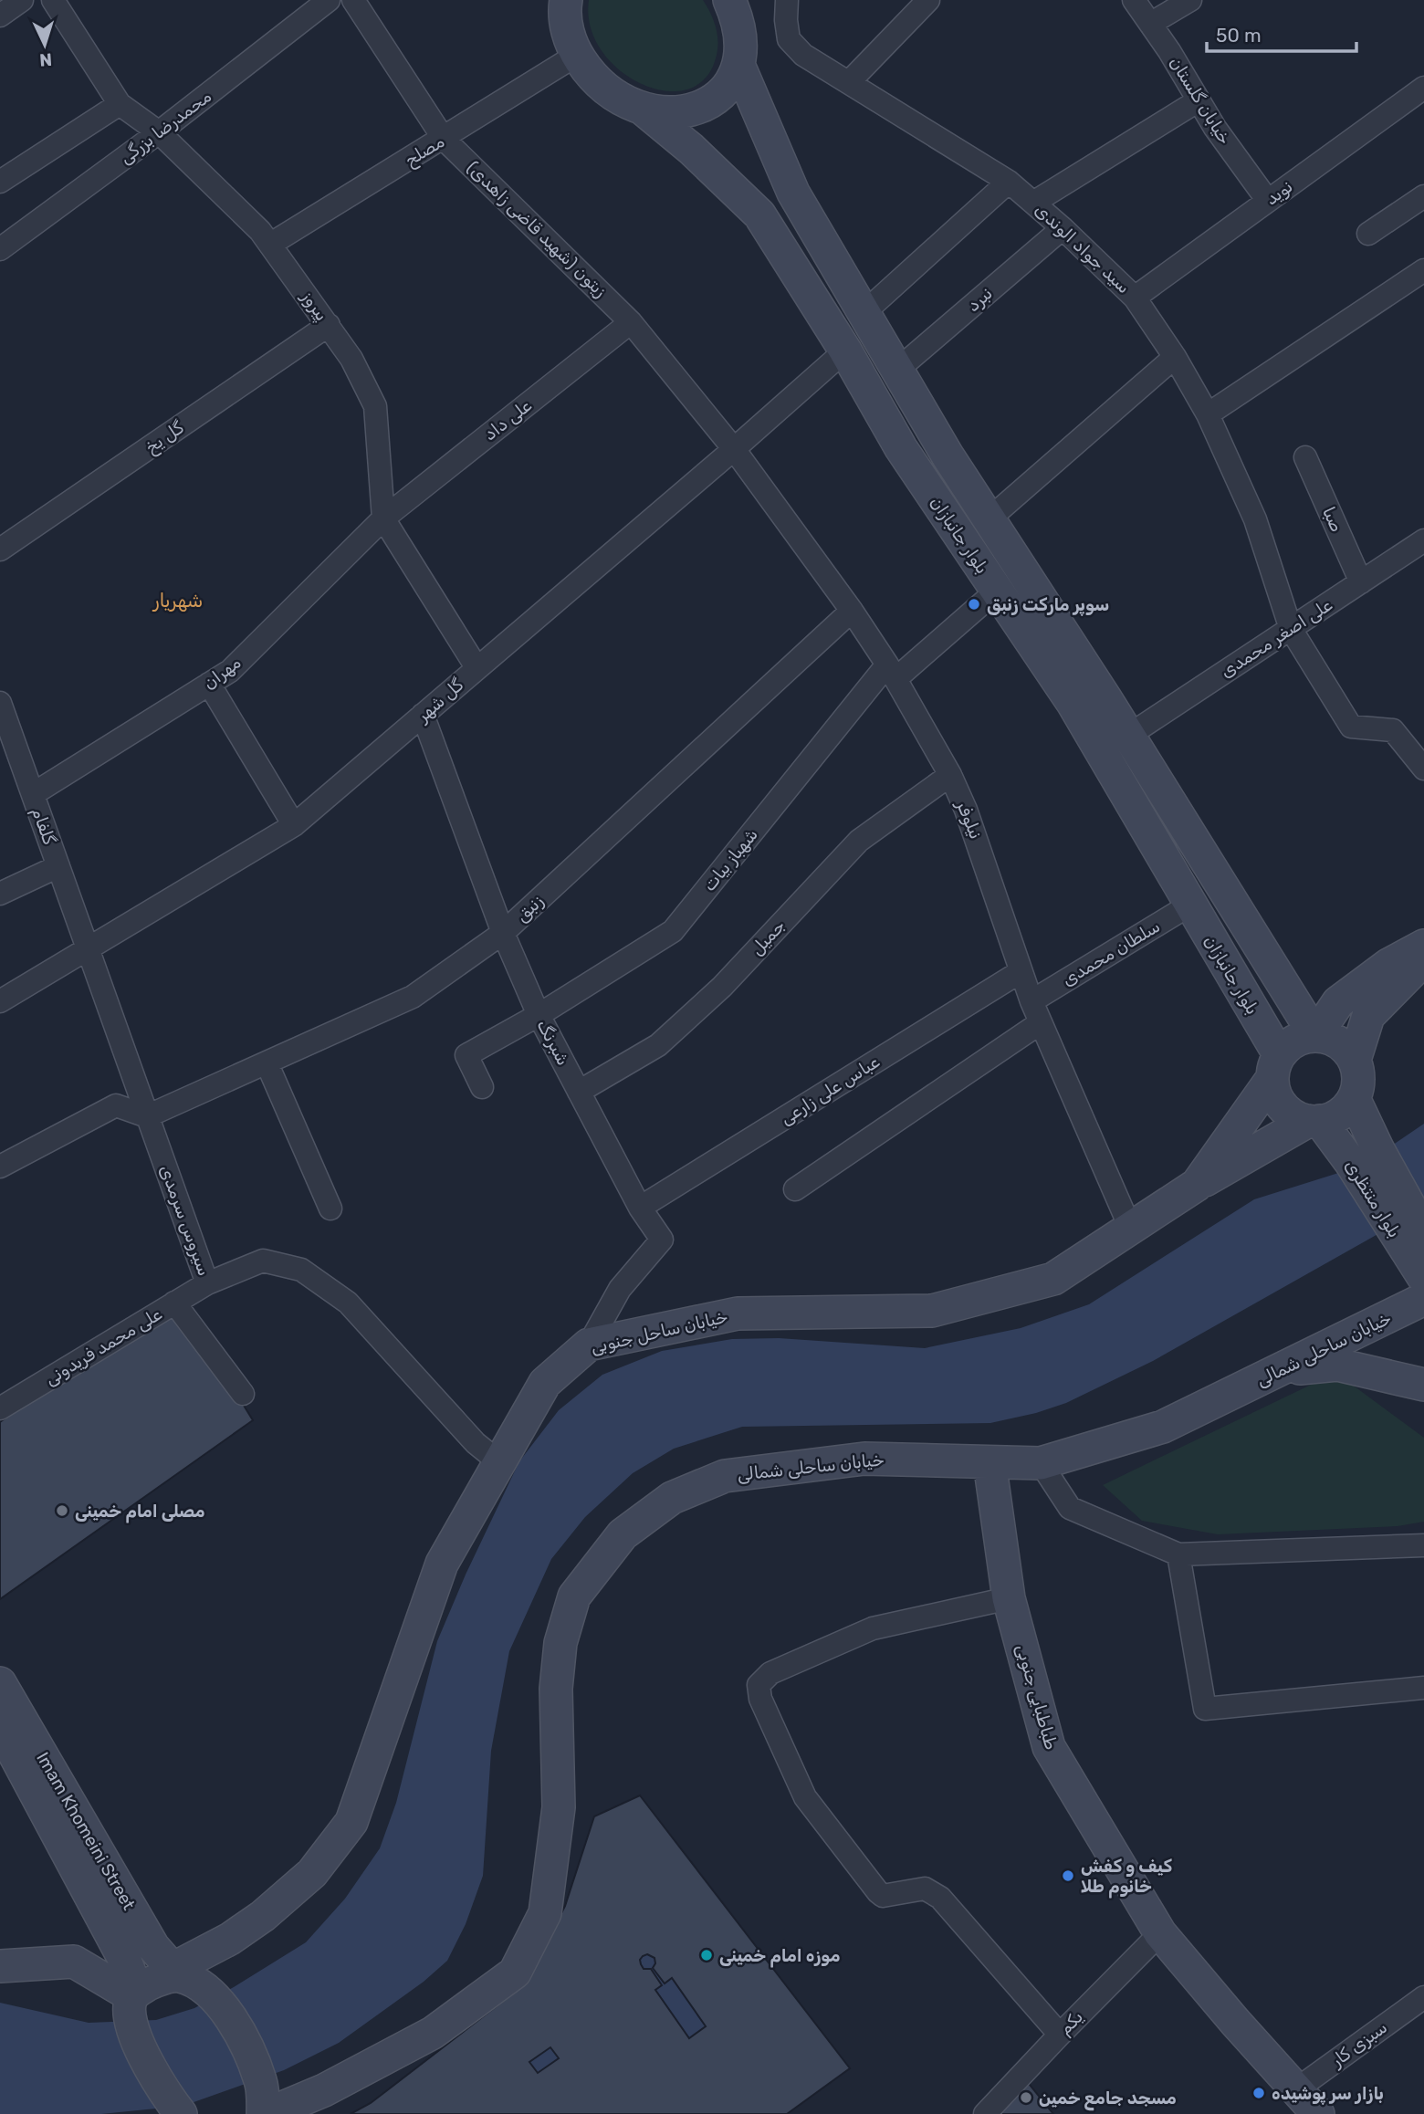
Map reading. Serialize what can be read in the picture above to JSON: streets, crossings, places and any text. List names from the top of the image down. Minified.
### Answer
{"streets":{"main road":["بلوار جانبازان","بلوار منتظری","خیابان ساحل جنوبی","خیابان ساحلی شمالی","طباطبایی جنوبی","Imam Khomeini Street"],"street":["خیابان گلستان","محمدرضا بزرگی","مصلح","نوید","زیتون (شهید قاضی زاهدی)","سید جواد الوندی","نبرد","پیروز","علی داد","گل یخ","صبا","علی اصغر محمدی","مهران","گل شهر","نیلوفر","گلفام","شهباز بیات","زنبق","جمیل","سلطان محمدی","شبرنگ","عباس علی زارعی","سیروس سرمدی","علی محمد فریدونی","یکم","سبزی کار"]},"crossings":[["خیابان گلستان","نوید"],["محمدرضا بزرگی","پیروز"],["مصلح","زیتون (شهید قاضی زاهدی)"],["مصلح","پیروز"],["نوید","سید جواد الوندی"],["زیتون (شهید قاضی زاهدی)","علی داد"],["زیتون (شهید قاضی زاهدی)","گل شهر"],["زیتون (شهید قاضی زاهدی)","نیلوفر"],["سید جواد الوندی","نبرد"],["سید جواد الوندی","علی اصغر محمدی"],["نبرد","بلوار جانبازان"],["پیروز","علی داد"],["پیروز","گل یخ"],["پیروز","مهران"],["پیروز","گل شهر"],["علی داد","مهران"],["صبا","علی اصغر محمدی"],["بلوار جانبازان","علی اصغر محمدی"],["بلوار جانبازان","گل شهر"],["بلوار جانبازان","شهباز بیات"],["بلوار جانبازان","سلطان محمدی"],["بلوار جانبازان","بلوار منتظری"],["بلوار جانبازان","خیابان ساحل جنوبی"],["مهران","گلفام"],["گل شهر","نیلوفر"],["گل شهر","گلفام"],["گل شهر","شبرنگ"],["گل شهر","سیروس سرمدی"],["نیلوفر","شهباز بیات"],["نیلوفر","زنبق"],["نیلوفر","جمیل"],["نیلوفر","سلطان محمدی"],["نیلوفر","عباس علی زارعی"],["نیلوفر","خیابان ساحل جنوبی"],["گلفام","سیروس سرمدی"],["شهباز بیات","شبرنگ"],["زنبق","شبرنگ"],["زنبق","سیروس سرمدی"],["جمیل","شبرنگ"],["شبرنگ","عباس علی زارعی"],["شبرنگ","خیابان ساحل جنوبی"],["بلوار منتظری","خیابان ساحل جنوبی"],["سیروس سرمدی","خیابان ساحل جنوبی"],["سیروس سرمدی","علی محمد فریدونی"],["خیابان ساحل جنوبی","Imam Khomeini Street"],["خیابان ساحلی شمالی","طباطبایی جنوبی"],["طباطبایی جنوبی","یکم"],["طباطبایی جنوبی","سبزی کار"]],"districts":["شهریار"],"places":["سوپر مارکت زنبق","مصلی امام خمینی","کیف و کفش خانوم طلا","موزه امام خمینی","بازار سر پوشیده","مسجد جامع خمین"],"scale_bar":"50 m","north":"bottom"}
